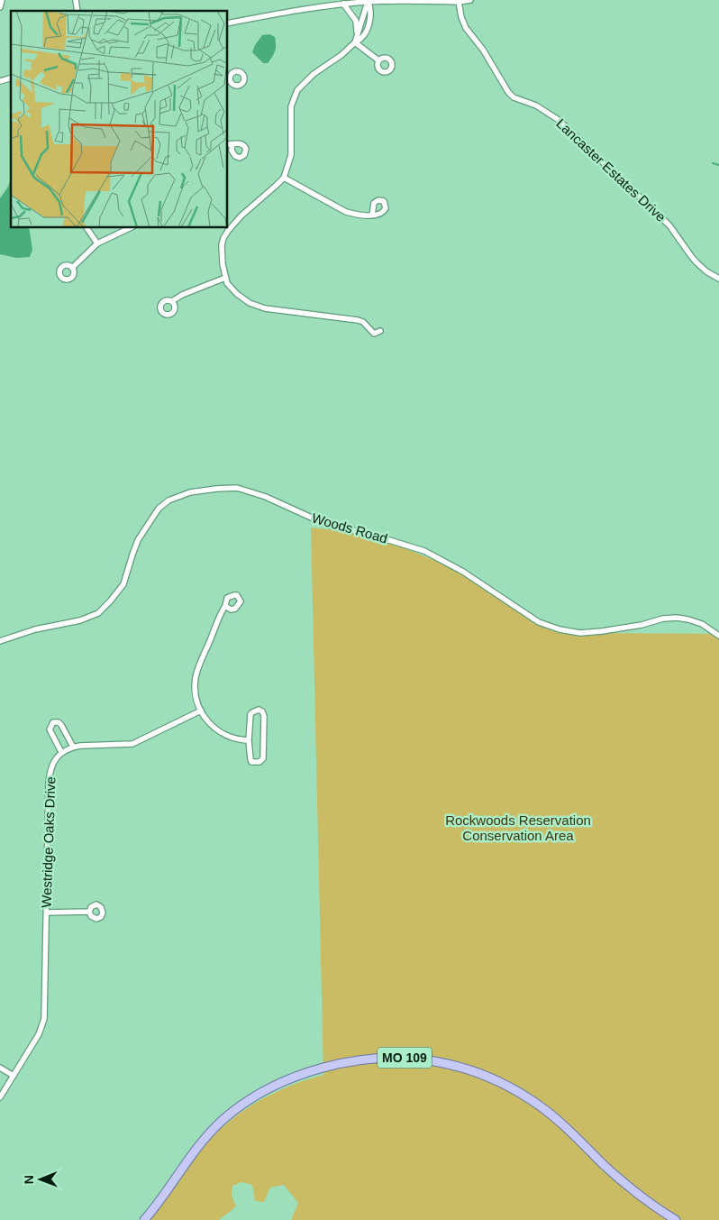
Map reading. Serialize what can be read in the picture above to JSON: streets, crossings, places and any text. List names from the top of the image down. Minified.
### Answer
{"streets":{"main road":["MO 109"],"street":["Lancaster Estates Drive","Woods Road","Westridge Oaks Drive"]},"parks":["Rockwoods Reservation Conservation Area"],"north":"left"}
